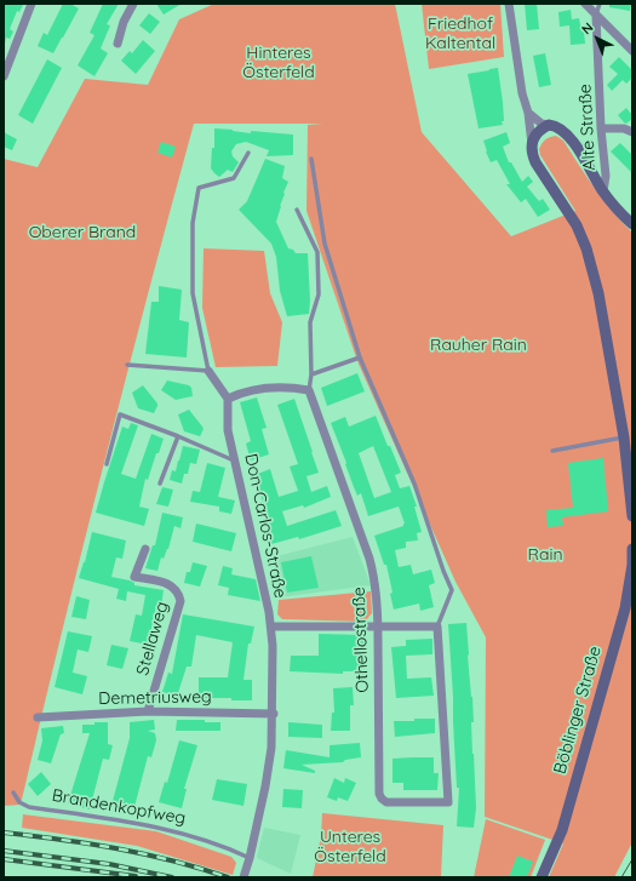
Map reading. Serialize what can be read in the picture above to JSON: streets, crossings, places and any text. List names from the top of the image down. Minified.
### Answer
{"streets":{"main road":["Böblinger Straße"],"street":["Alte Straße","Don-Carlos-Straße","Stellaweg","Othellostraße","Demetriusweg"],"lane":["Brandenkopfweg"]},"crossings":[["Don-Carlos-Straße","Demetriusweg"],["Don-Carlos-Straße","Brandenkopfweg"],["Stellaweg","Demetriusweg"]],"parks":["Friedhof Kaltental","Hinteres Österfeld","Oberer Brand","Rauher Rain","Rain","Unteres Österfeld"],"north":"top left"}
